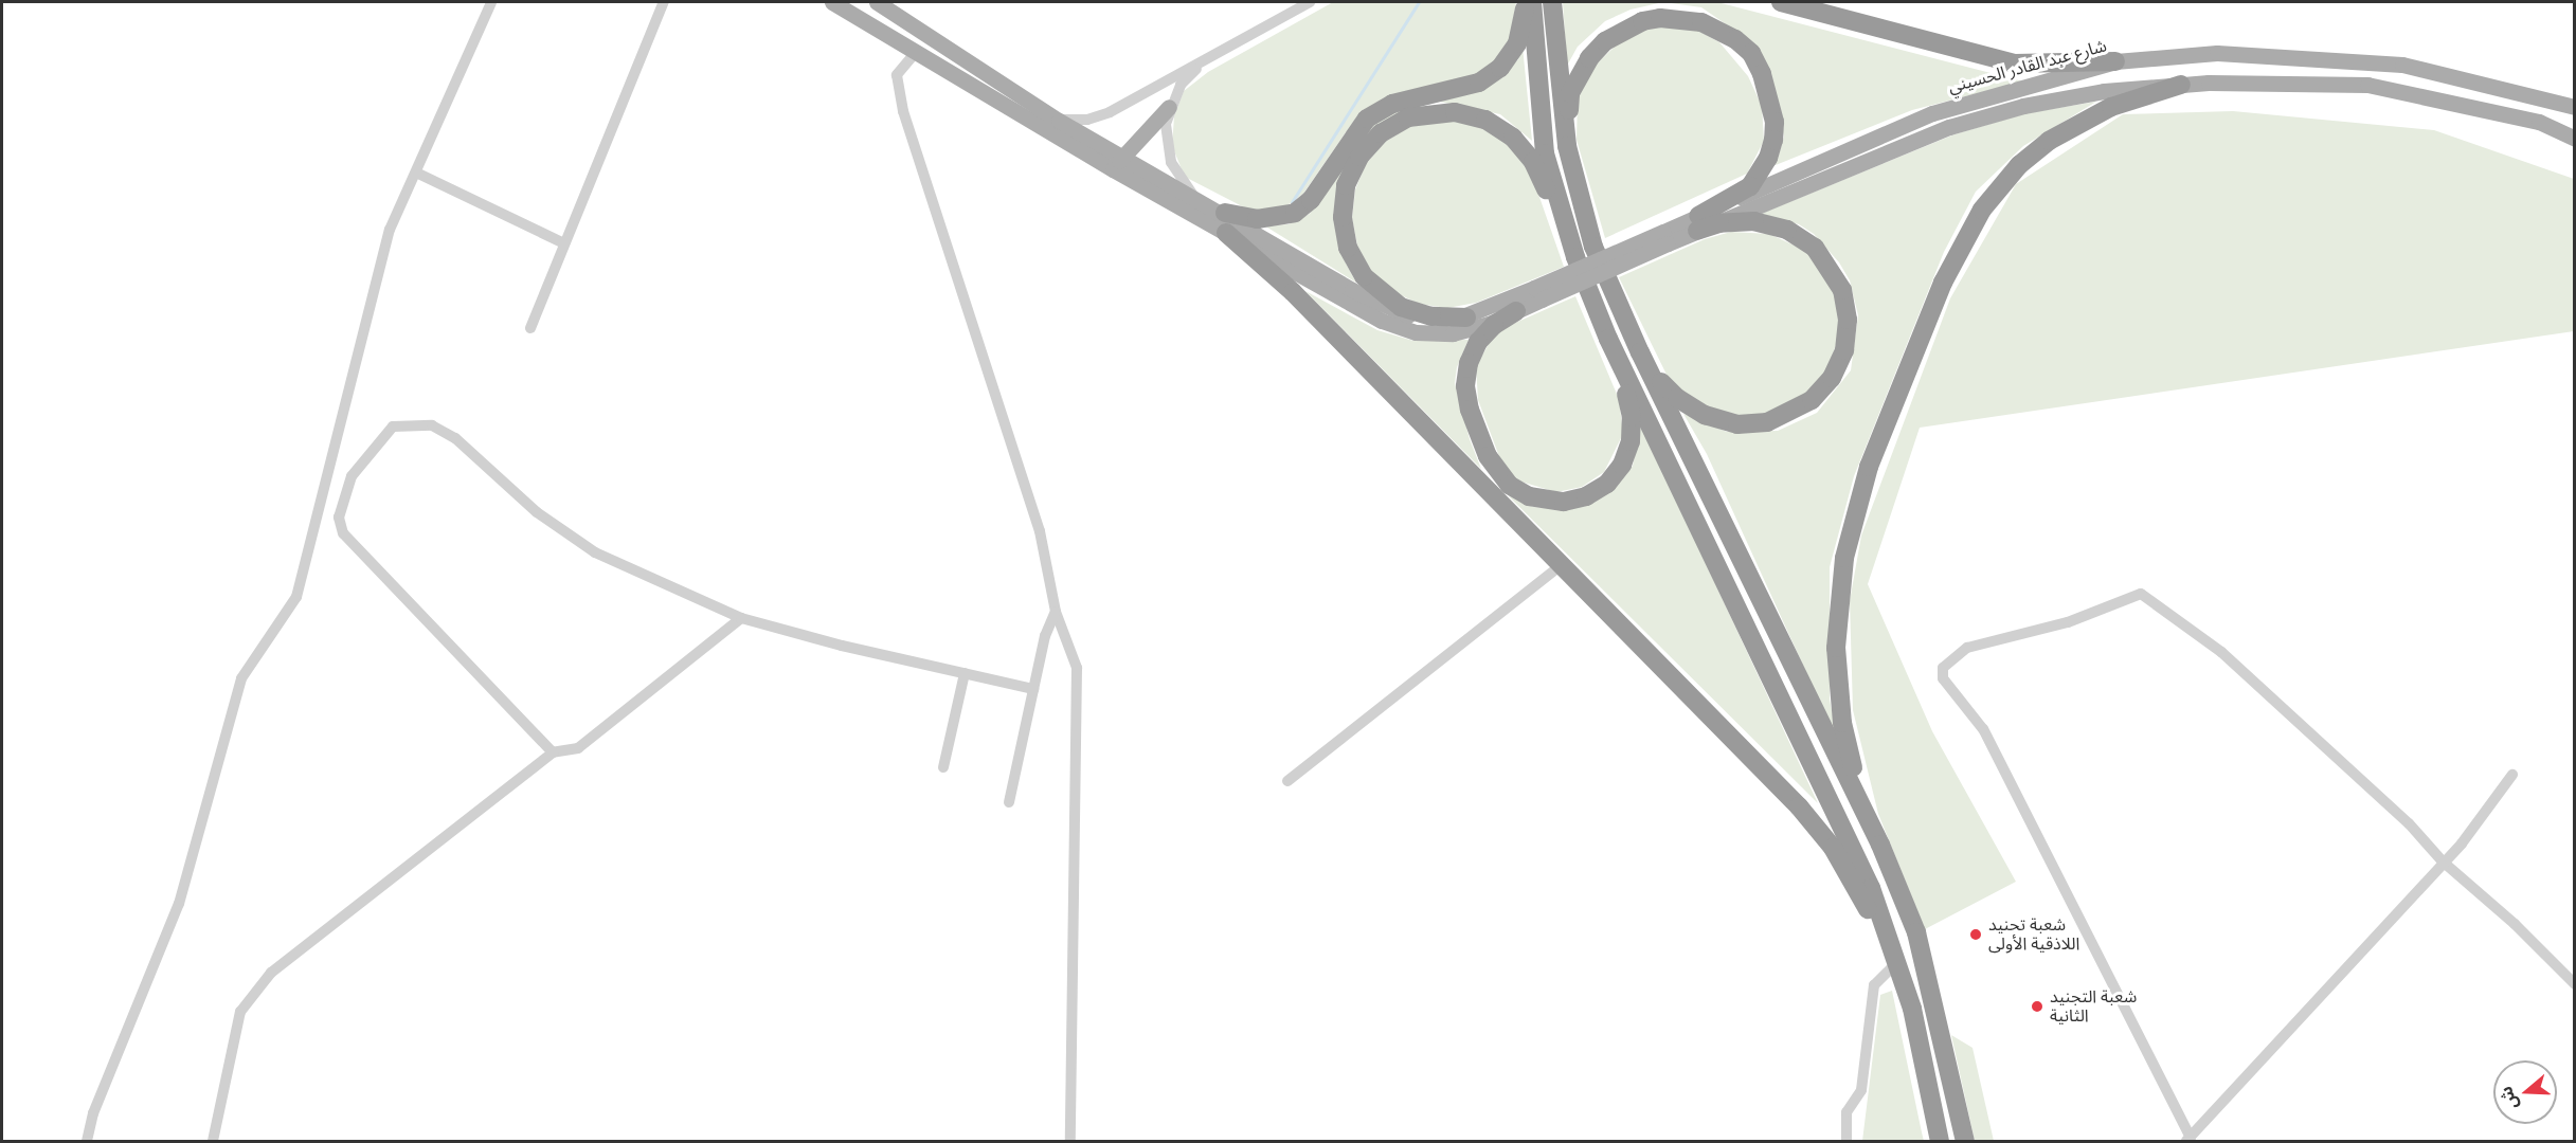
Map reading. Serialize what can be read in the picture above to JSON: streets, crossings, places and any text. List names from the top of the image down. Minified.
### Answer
{"streets":{"main road":["شارع عبد القادر الحسيني"]},"places":["شعبة تجنيد اللاذقية الأولى","شعبة التجنيد الثانية"],"north":"left"}
